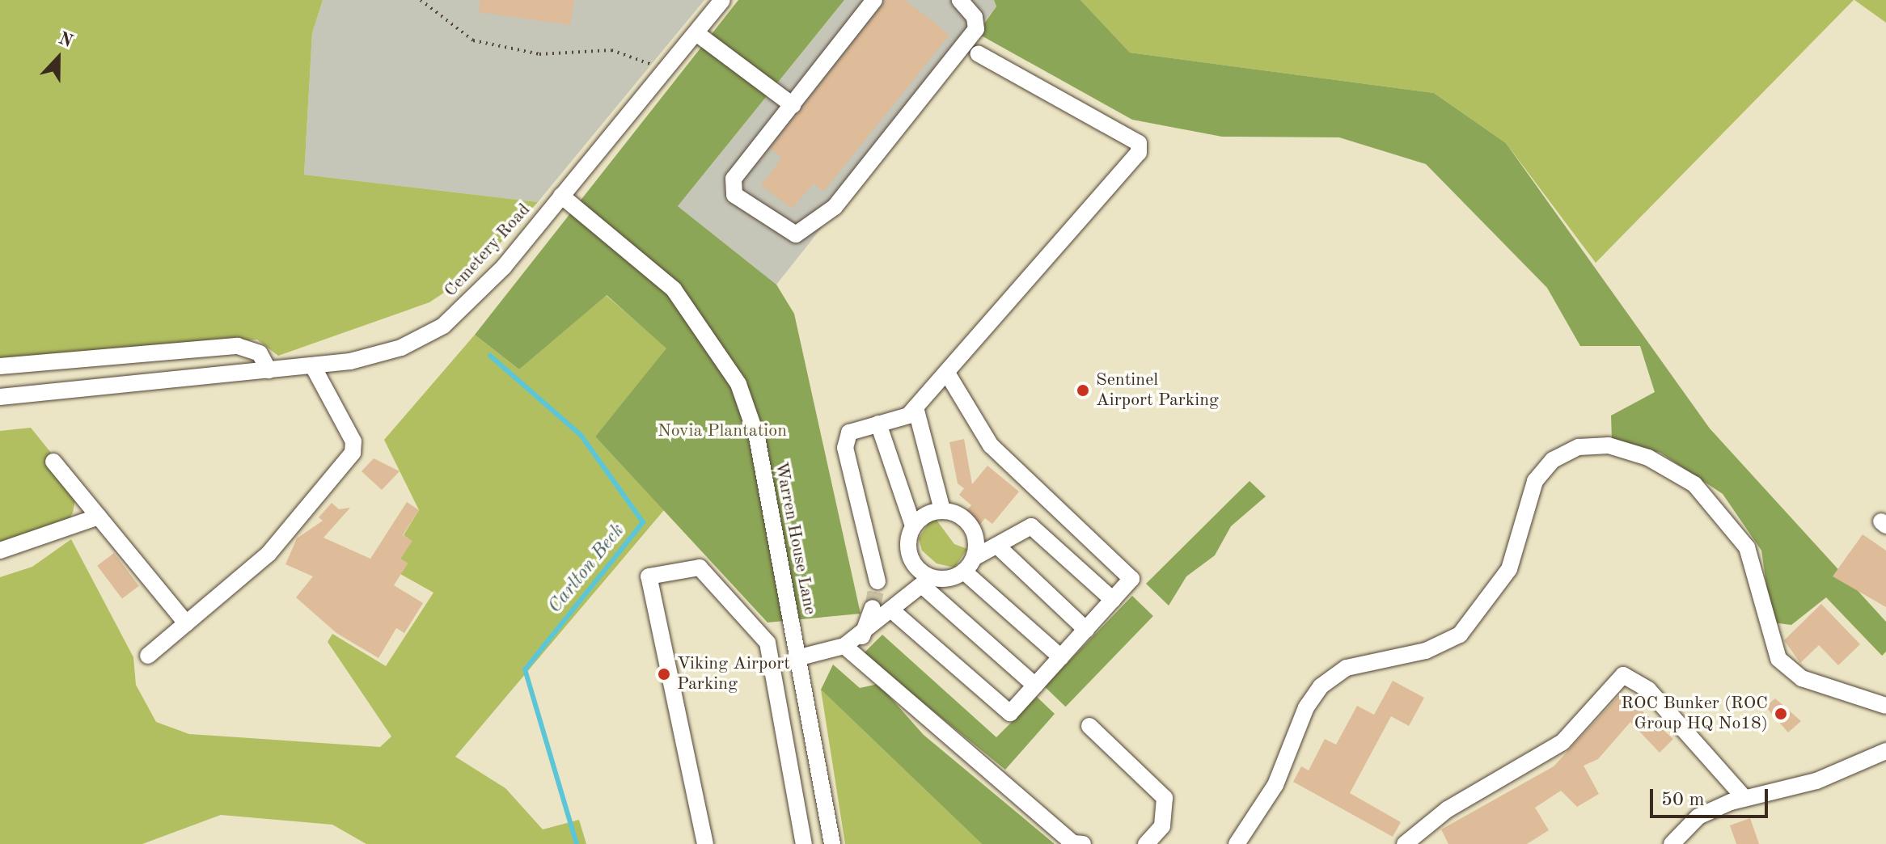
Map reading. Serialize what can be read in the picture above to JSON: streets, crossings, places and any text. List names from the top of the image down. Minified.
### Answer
{"streets":{"street":["Cemetery Road","Warren House Lane"]},"crossings":[["Cemetery Road","Warren House Lane"]],"water":["Carlton Beck"],"parks":["Novia Plantation"],"places":["Sentinel Airport Parking","Viking Airport Parking","ROC Bunker (ROC Group HQ No18)"],"scale_bar":"50 m","north":"top"}
